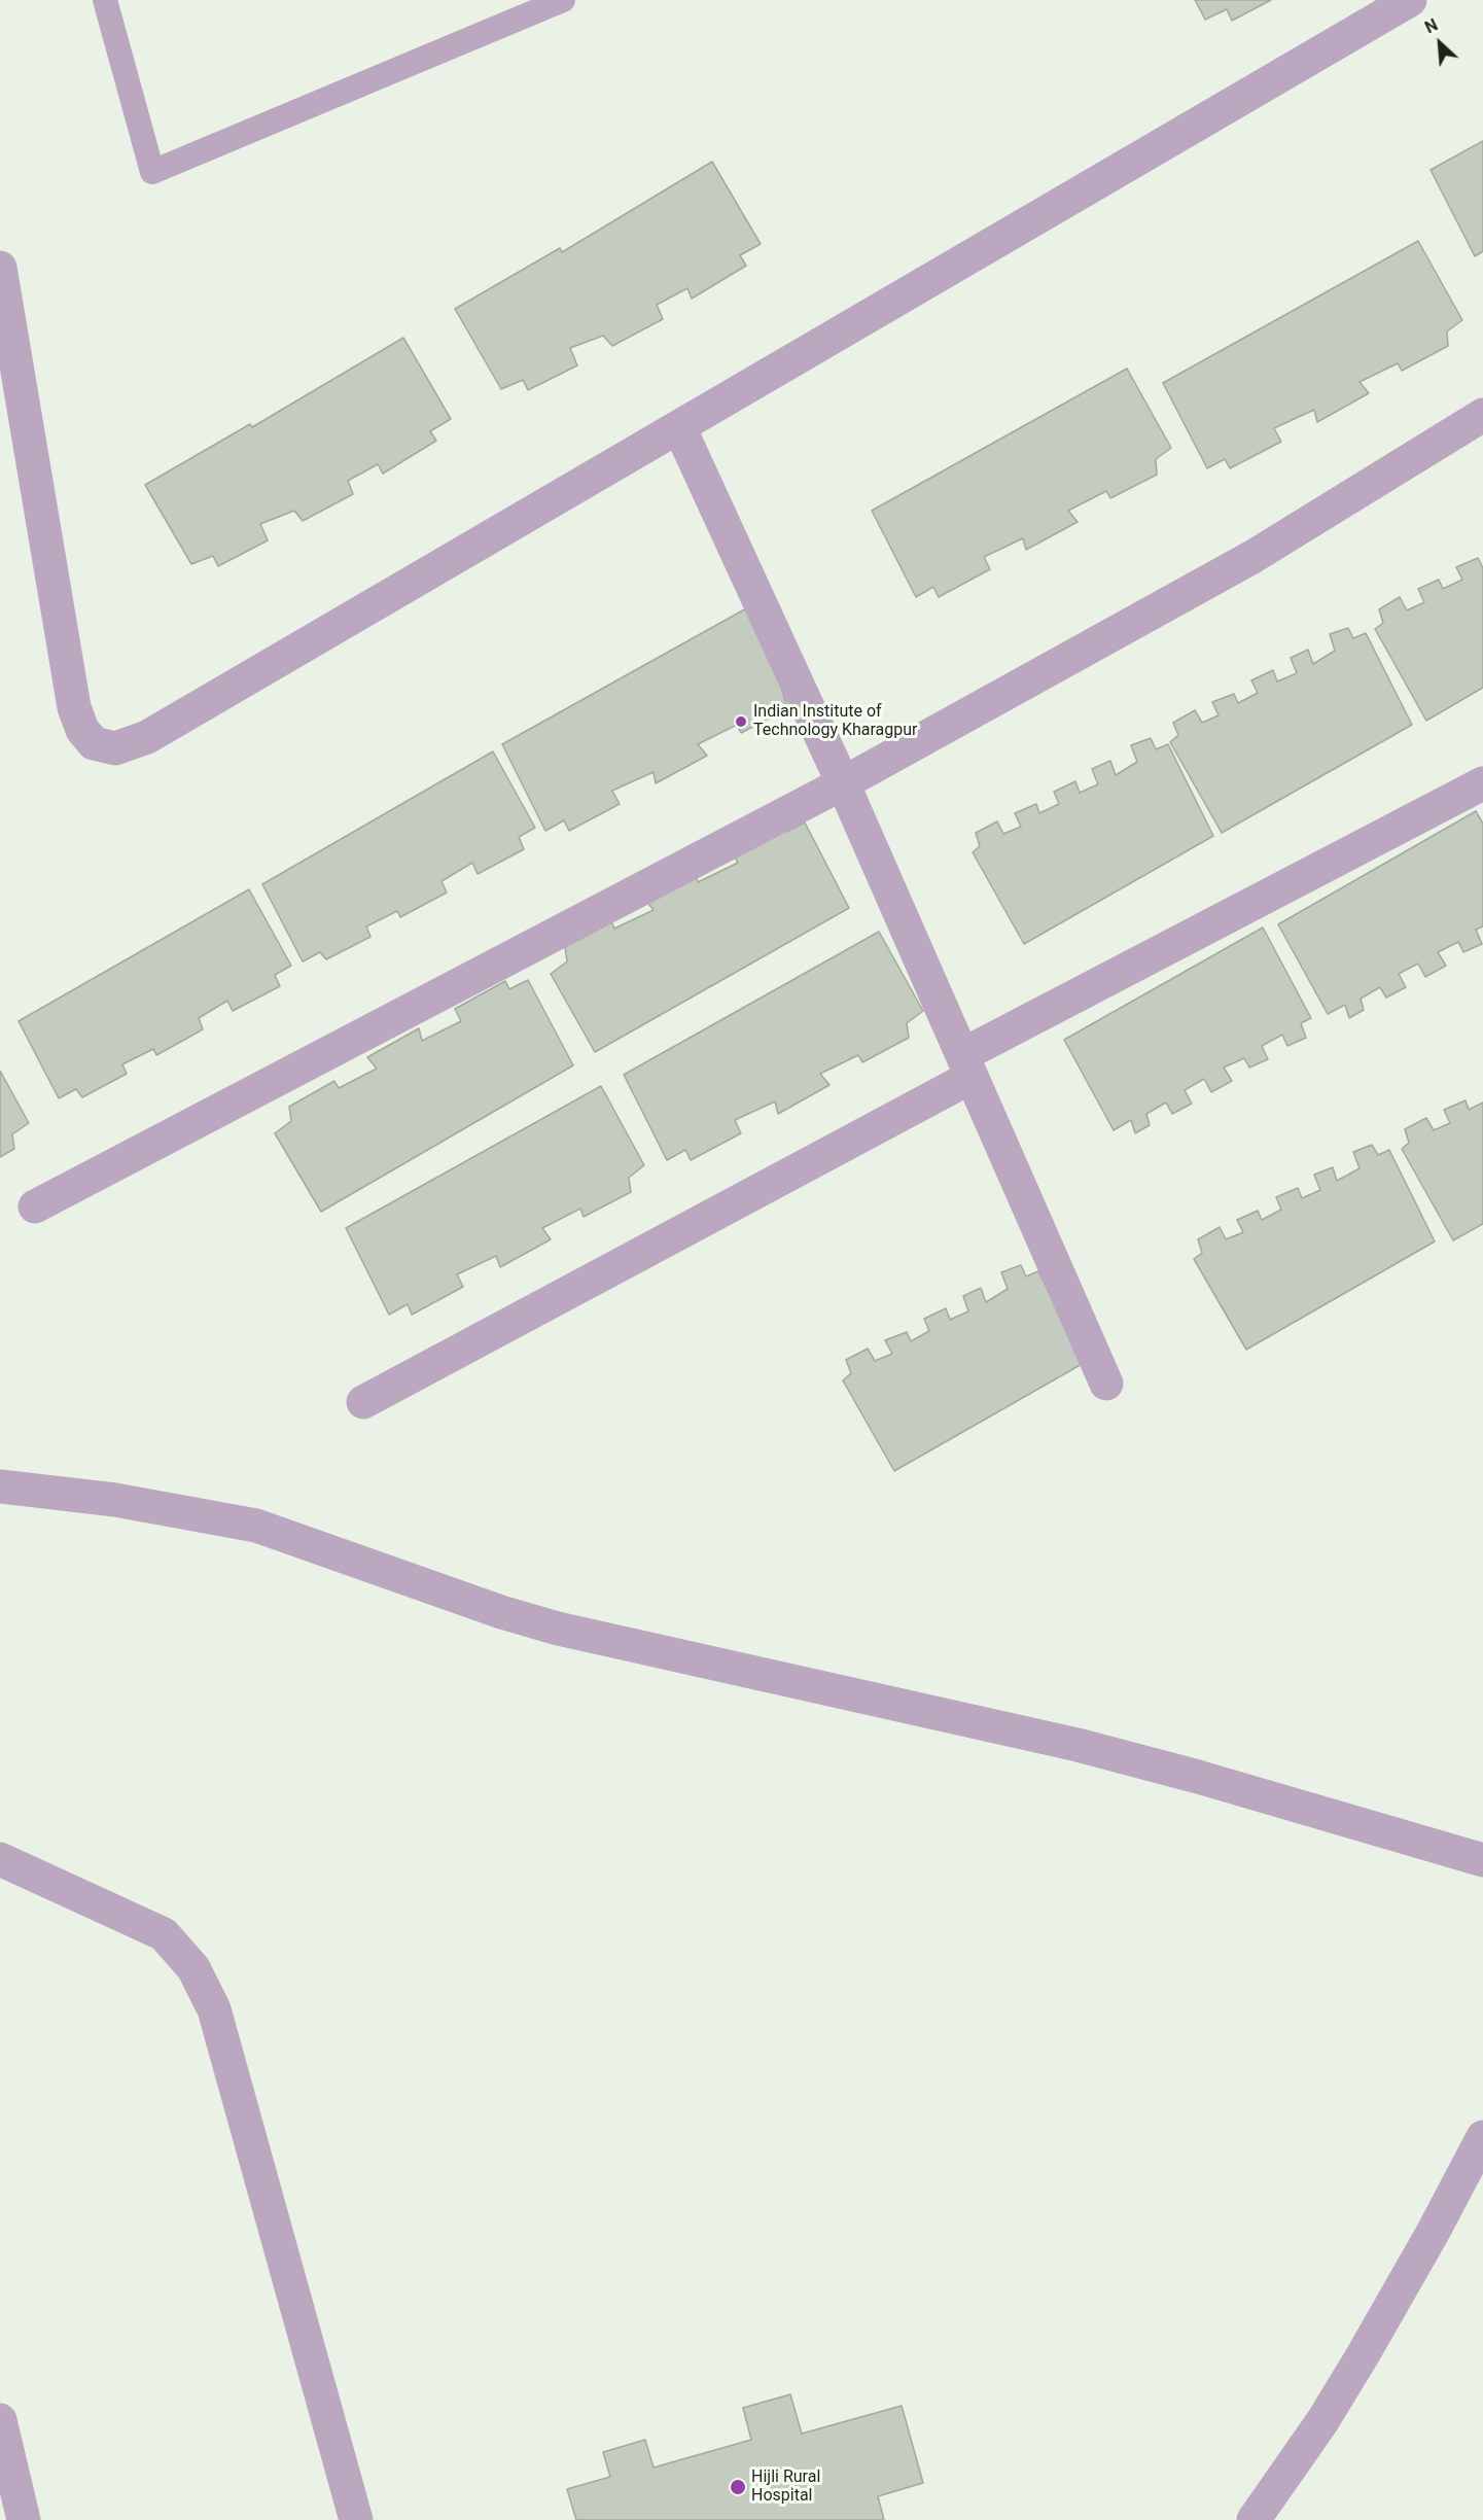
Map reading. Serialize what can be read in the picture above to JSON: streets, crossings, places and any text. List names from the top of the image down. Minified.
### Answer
{"places":["Indian Institute of Technology Kharagpur","Hijli Rural Hospital"],"north":"top left"}
